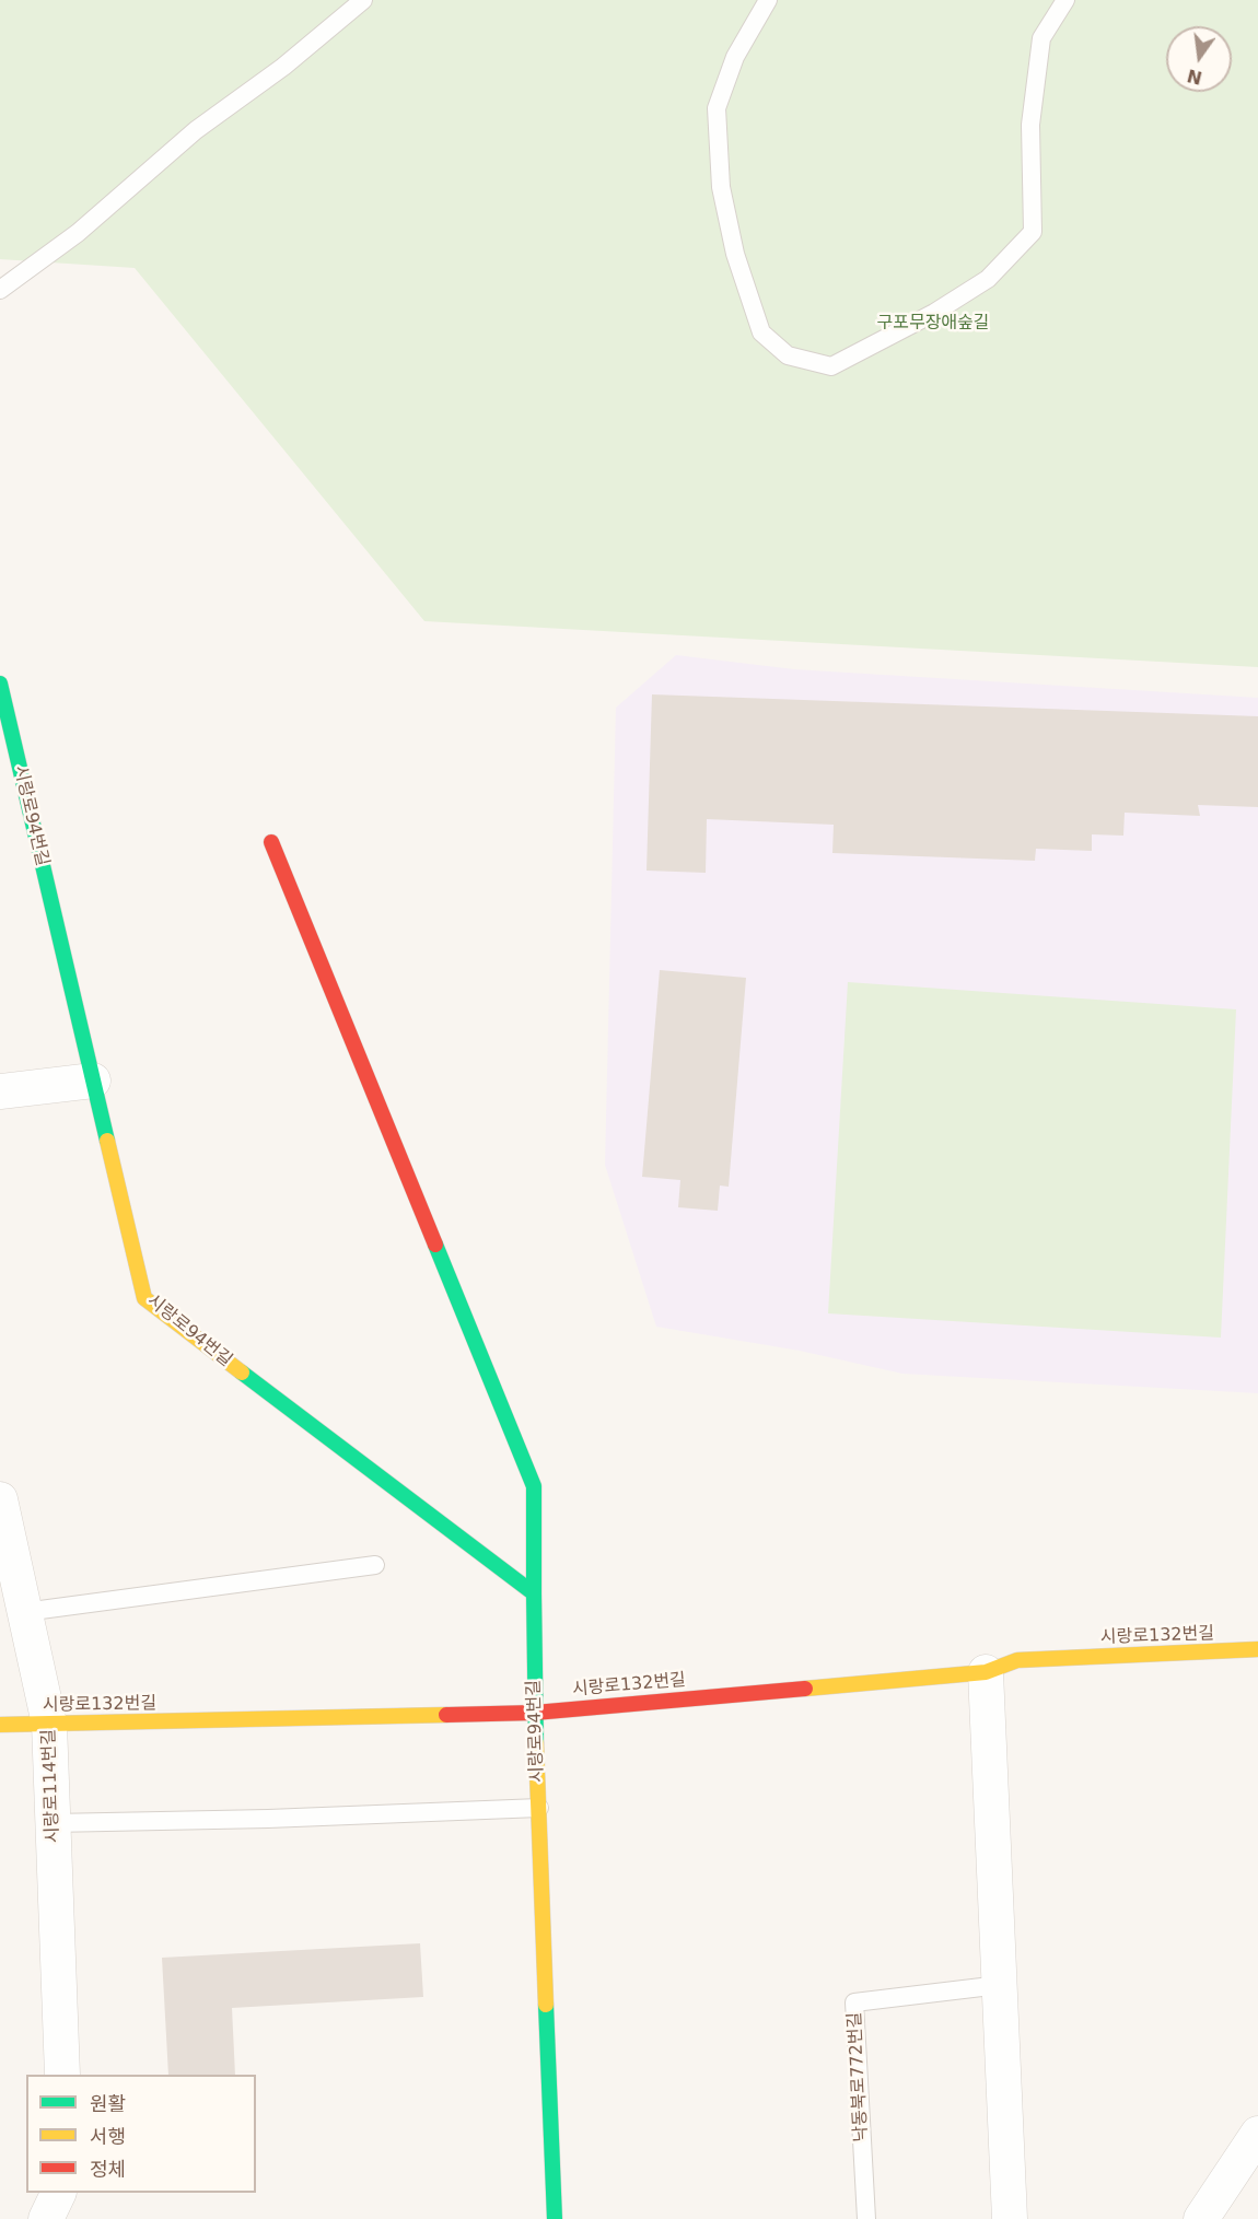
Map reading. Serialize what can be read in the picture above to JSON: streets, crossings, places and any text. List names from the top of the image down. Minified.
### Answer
{"streets":{"street":["시랑로94번길","시랑로132번길","시랑로114번길"],"lane":["낙동북로772번길"]},"crossings":[["시랑로94번길","시랑로132번길"],["시랑로94번길","시랑로114번길"],["시랑로132번길","시랑로114번길"]],"parks":["구포무장애숲길"],"legend":["원활","서행","정체"],"north":"bottom"}
